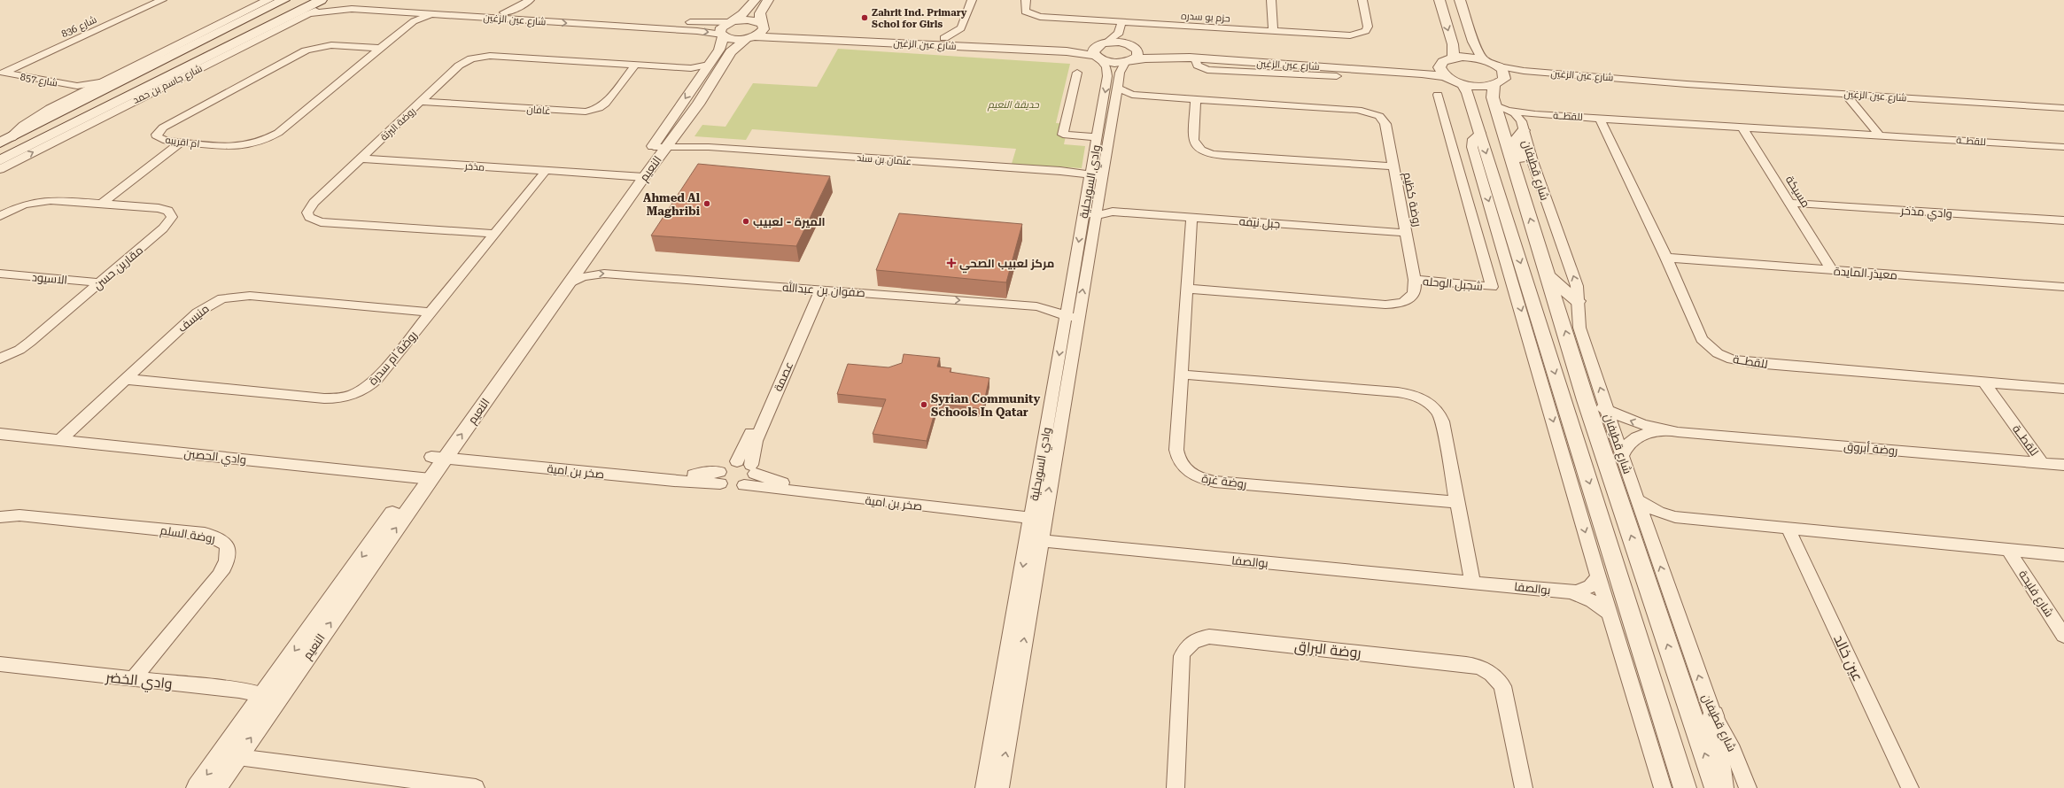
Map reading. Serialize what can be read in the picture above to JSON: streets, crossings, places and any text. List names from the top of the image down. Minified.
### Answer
{"streets":{"main road":["شارع جاسم بن حمد"],"street":["حزم بو سدره","شارع عين الزغين","شارع 836","شارع 857","غافان","للقطــة","روضة البرثة","ام اقريبه","عثمان بن سند","مذخر","النعيم","شارع قطيفان","وادي السويحلية","مسيكة","روضة كظيم","وادي مذخر","جبل نيفه","مقارين حسن","معيذر المايدة","الاسيود","شجبل الوحله","صفوان بن عبدالله","منيسف","روضة ام سدرة","عصمة","روضة أبروق","وادي الحصين","صخر بن امية","روضة غرة","روضة السلم","بوالصفا","شارع فليحة","روضة البراق","عين خالد","وادي الخضر"]},"crossings":[["شارع عين الزغين","شارع جاسم بن حمد"],["شارع عين الزغين","ام اقريبه"],["شارع عين الزغين","النعيم"],["شارع عين الزغين","شارع قطيفان"],["شارع عين الزغين","وادي السويحلية"],["شارع 836","شارع 857"],["شارع 857","شارع جاسم بن حمد"],["غافان","روضة البرثة"],["للقطــة","شارع قطيفان"],["للقطــة","مسيكة"],["للقطــة","معيذر المايدة"],["للقطــة","روضة أبروق"],["روضة البرثة","مذخر"],["روضة البرثة","النعيم"],["روضة البرثة","روضة ام سدرة"],["عثمان بن سند","النعيم"],["عثمان بن سند","وادي السويحلية"],["مذخر","النعيم"],["مذخر","روضة ام سدرة"],["النعيم","صفوان بن عبدالله"],["النعيم","وادي الحصين"],["النعيم","صخر بن امية"],["النعيم","وادي الخضر"],["شارع قطيفان","روضة أبروق"],["وادي السويحلية","روضة كظيم"],["وادي السويحلية","جبل نيفه"],["وادي السويحلية","صفوان بن عبدالله"],["وادي السويحلية","صخر بن امية"],["وادي السويحلية","بوالصفا"],["مسيكة","وادي مذخر"],["مسيكة","معيذر المايدة"],["روضة كظيم","جبل نيفه"],["روضة كظيم","شجبل الوحله"],["روضة كظيم","روضة غرة"],["جبل نيفه","روضة غرة"],["مقارين حسن","الاسيود"],["صفوان بن عبدالله","عصمة"],["منيسف","روضة ام سدرة"],["منيسف","وادي الحصين"],["عصمة","صخر بن امية"],["روضة السلم","وادي الخضر"]],"one_way":["صفوان بن عبدالله"],"parks":["حديقة النعيم"],"places":{"other":["Zahrit Ind. Primary Schol for Girls","Ahmed Al Maghribi","الميرة - لعبيب","Syrian Community Schools In Qatar"],"health":["مركز لعبيب الصحي"]}}
